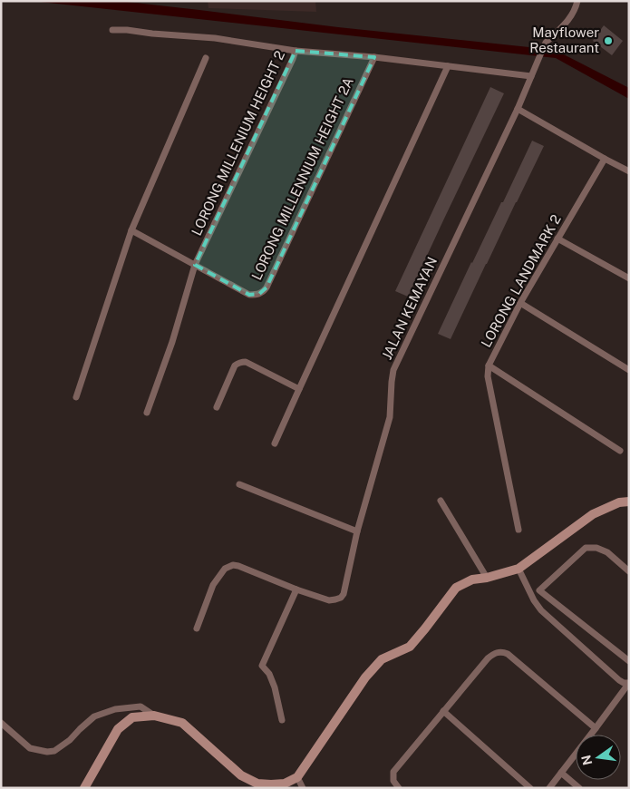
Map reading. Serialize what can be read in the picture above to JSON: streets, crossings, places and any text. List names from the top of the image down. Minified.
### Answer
{"streets":{"street":["LORONG MILLENIUM HEIGHT 2","LORONG MILLENNIUM HEIGHT 2A","LORONG LANDMARK 2","JALAN KEMAYAN"]},"crossings":[["LORONG MILLENIUM HEIGHT 2","LORONG MILLENNIUM HEIGHT 2A"],["LORONG MILLENIUM HEIGHT 2","JALAN KEMAYAN"]],"places":["Mayflower Restaurant"],"north":"left"}
